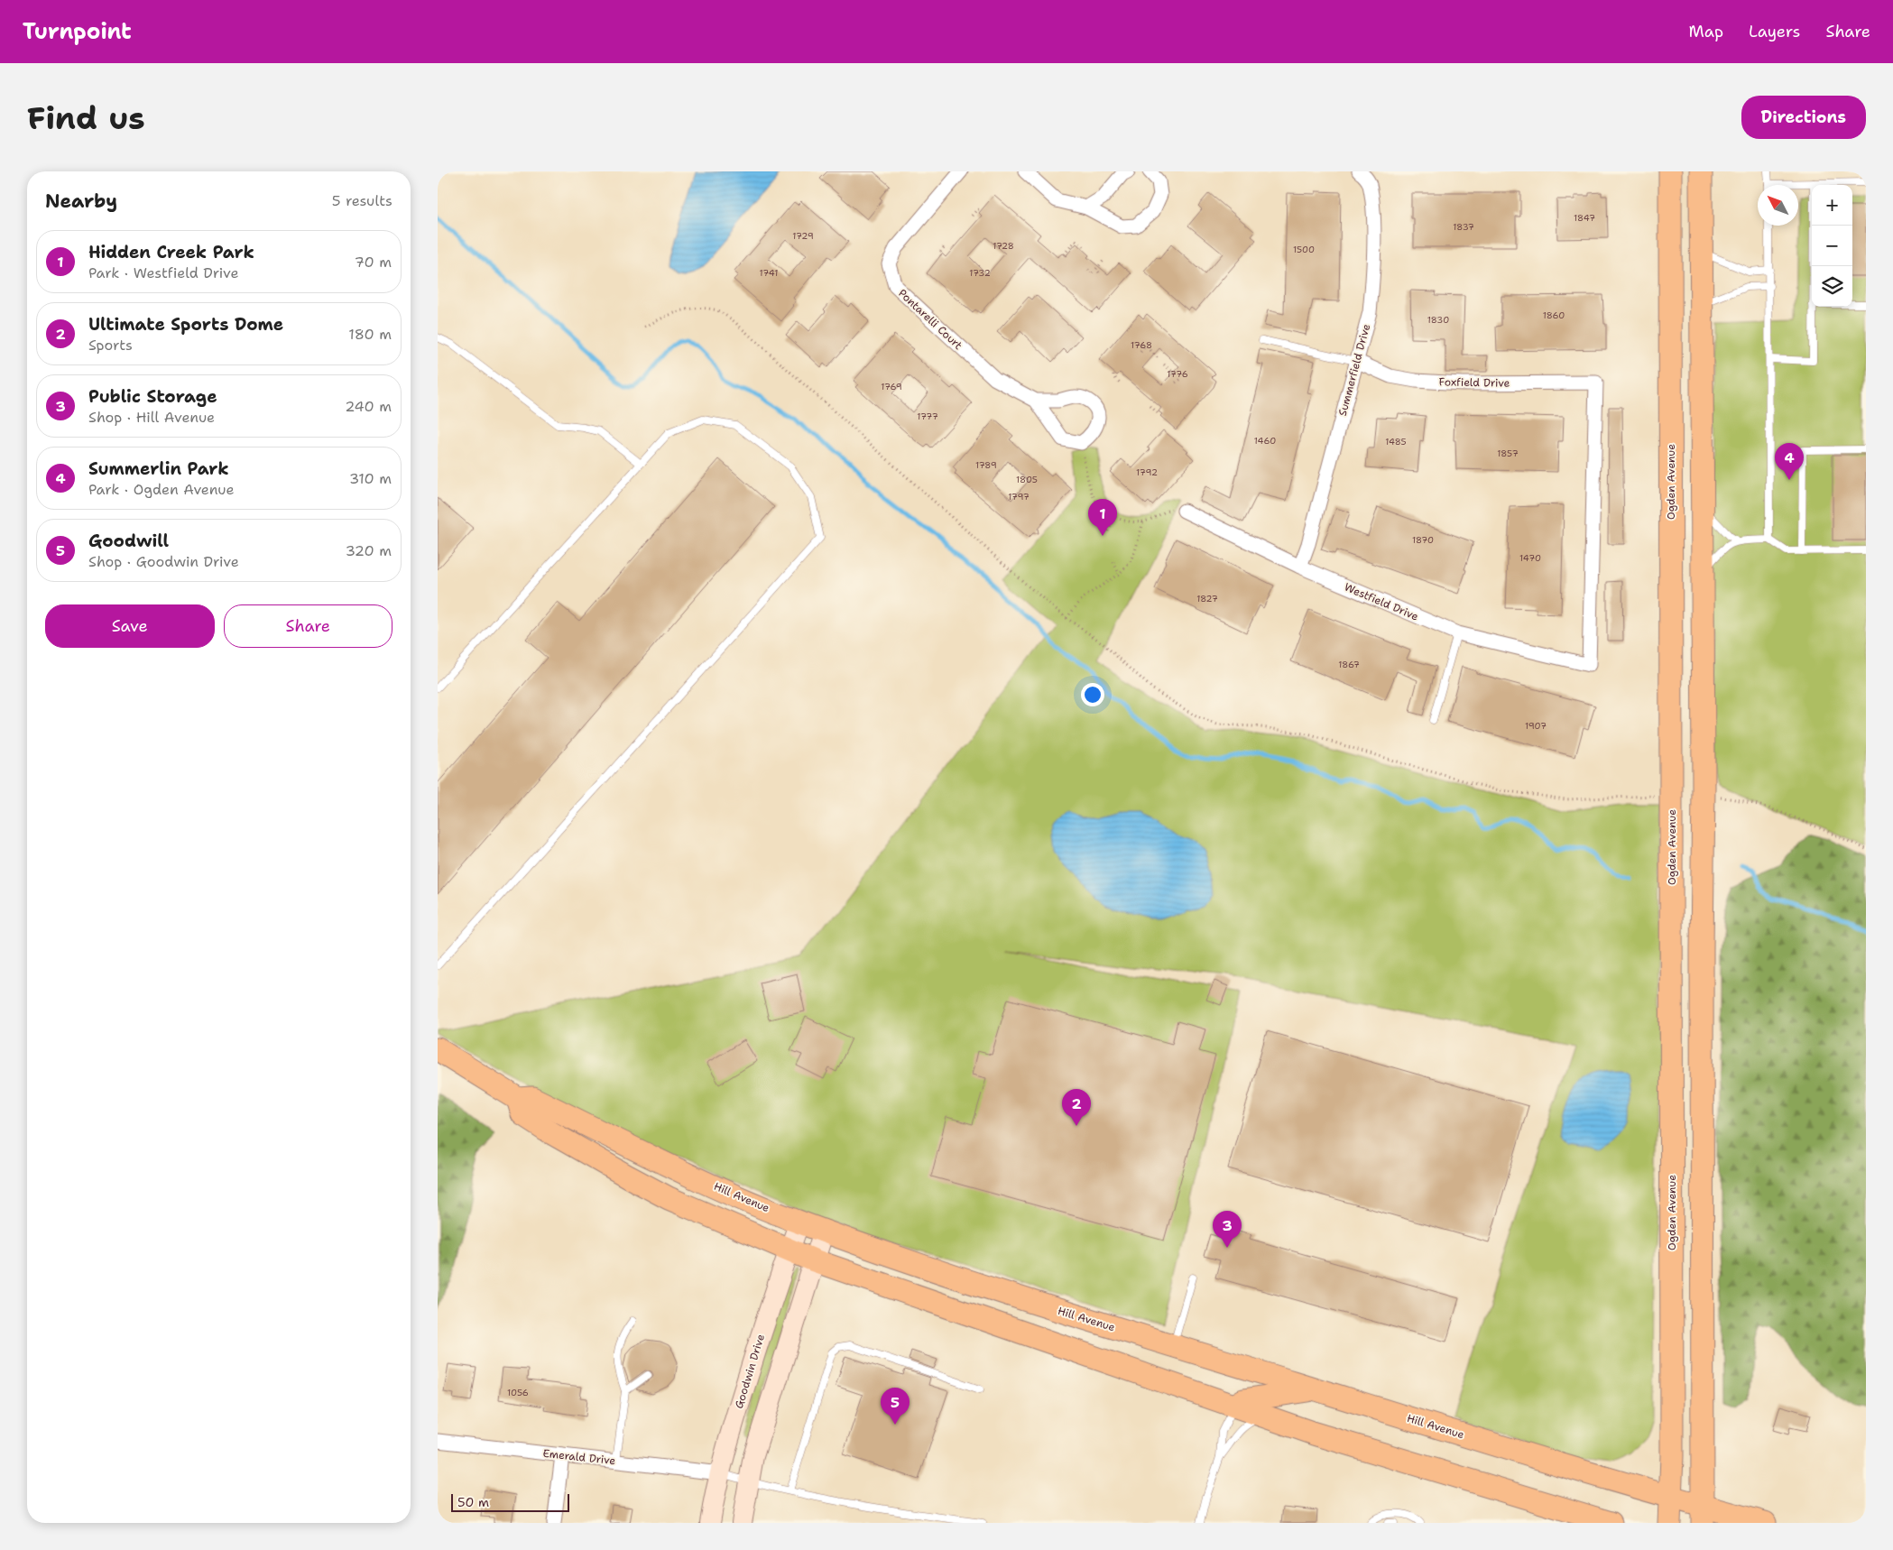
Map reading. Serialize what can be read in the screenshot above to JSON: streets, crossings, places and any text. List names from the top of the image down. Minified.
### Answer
{"streets":{"main road":["Ogden Avenue","Hill Avenue"],"street":["Pontarelli Court","Summerfield Drive","Foxfield Drive","Westfield Drive","Goodwin Drive","Emerald Drive"]},"crossings":[["Summerfield Drive","Foxfield Drive"],["Summerfield Drive","Westfield Drive"],["Foxfield Drive","Westfield Drive"],["Ogden Avenue","Hill Avenue"],["Hill Avenue","Goodwin Drive"],["Goodwin Drive","Emerald Drive"]],"house_numbers":["1847","1837","1729","1728","1500","1741","1732","1860","1830","1768","1776","1769","1777","1460","1485","1857","1789","1792","1805","1797","1870","1470","1827","1867","1907","1056"],"scale_bar":"50 m","north":"top left","page":{"header":"Turnpoint","nav":["Map","Layers","Share"],"buttons":["Directions",["Save","Share"]],"title":"Find us","heading":["Nearby","5 results"],"map_buttons":["+","−"],"list":[{"mark":"1","name":"Hidden Creek Park","note":"Park · Westfield Drive","value":"70 m"},{"mark":"2","name":"Ultimate Sports Dome","note":"Sports","value":"180 m"},{"mark":"3","name":"Public Storage","note":"Shop · Hill Avenue","value":"240 m"},{"mark":"4","name":"Summerlin Park","note":"Park · Ogden Avenue","value":"310 m"},{"mark":"5","name":"Goodwill","note":"Shop · Goodwin Drive","value":"320 m"}],"pins":["4","1","2","3","5"],"scale":"50 m"}}
